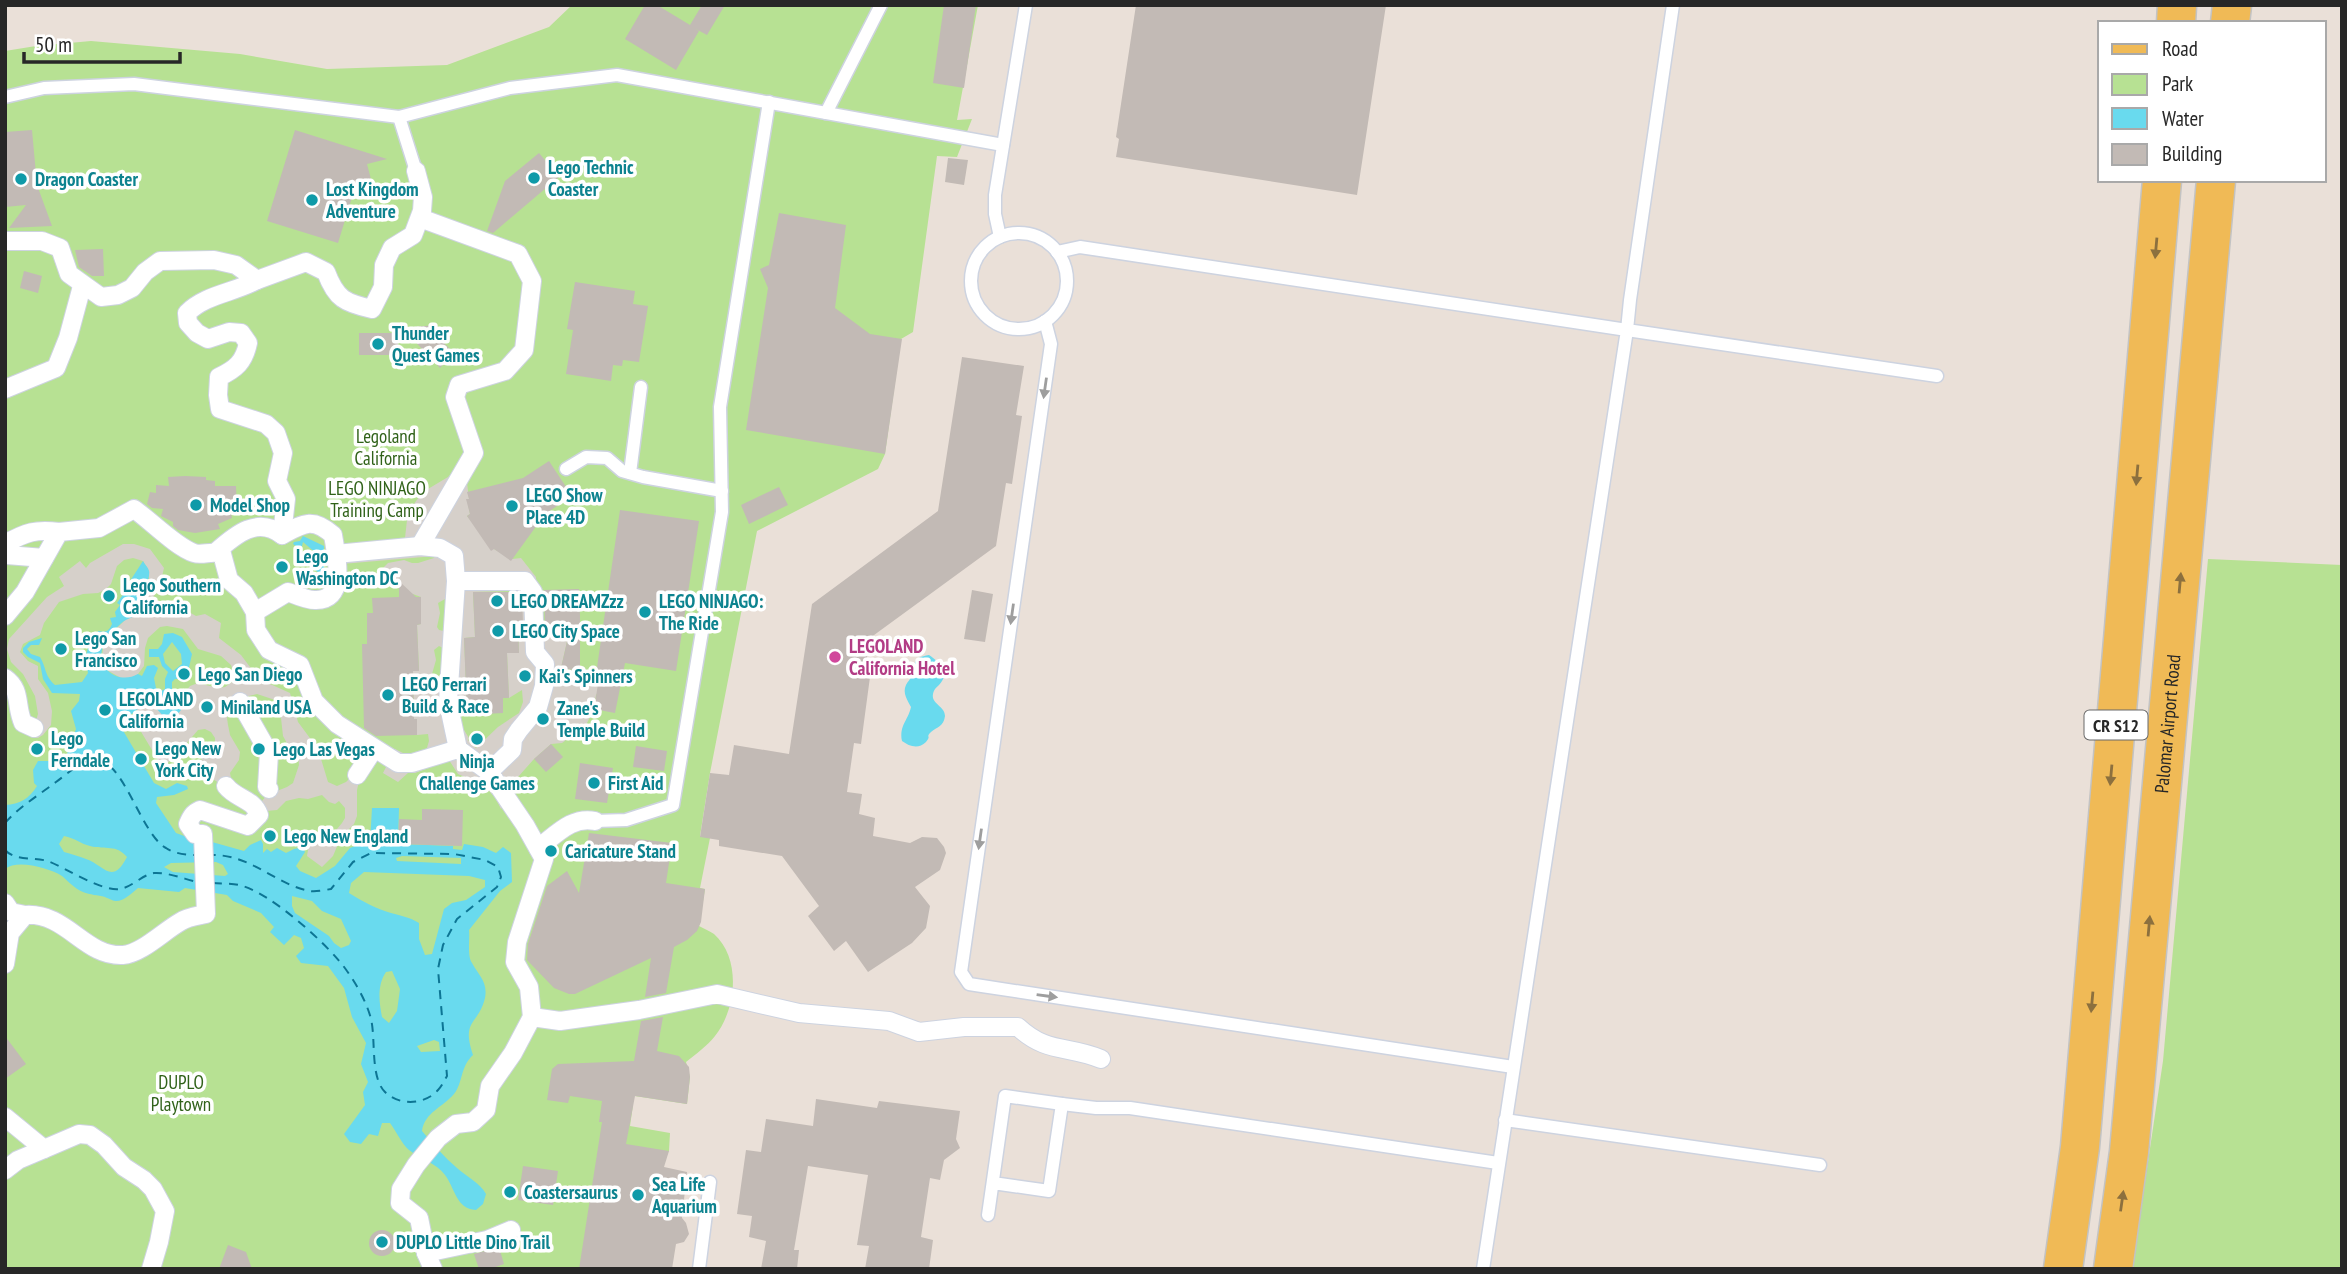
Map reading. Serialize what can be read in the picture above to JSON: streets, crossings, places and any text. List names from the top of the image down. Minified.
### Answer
{"streets":{"main road":["CR S12","Palomar Airport Road"]},"parks":["Legoland California","LEGO NINJAGO Training Camp","DUPLO Playtown"],"places":["Lego Technic Coaster","Dragon Coaster","Lost Kingdom Adventure","Thunder Quest Games","Model Shop","LEGO Show Place 4D","Lego Washington DC","Lego Southern California","LEGO DREAMZzz","LEGO NINJAGO: The Ride","LEGO City Space","Lego San Francisco","LEGOLAND California Hotel","Lego San Diego","Kai's Spinners","LEGO Ferrari Build & Race","Miniland USA","LEGOLAND California","Zane's Temple Build","Ninja Challenge Games","Lego Ferndale","Lego Las Vegas","Lego New York City","First Aid","Lego New England","Caricature Stand","Coastersaurus","Sea Life Aquarium","DUPLO Little Dino Trail"],"legend":["Road","Park","Water","Building"],"scale_bar":"50 m"}
